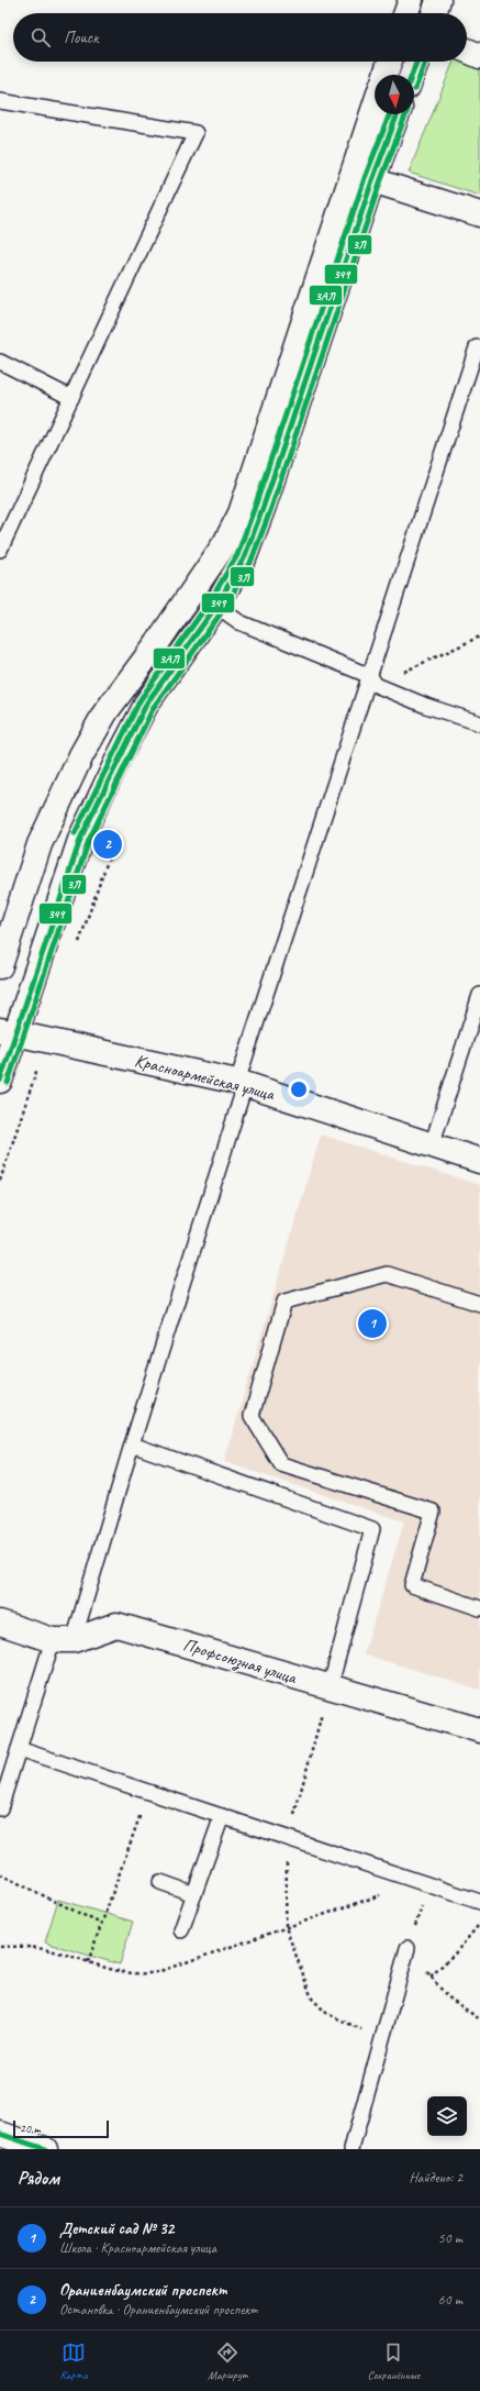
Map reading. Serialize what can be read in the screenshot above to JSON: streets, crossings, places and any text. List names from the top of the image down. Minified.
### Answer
{"streets":{"main road":["Красноармейская улица","Профсоюзная улица"]},"lines":["transit line 349","transit line 3Л","transit line 3АЛ"],"scale_bar":"20 m","north":"bottom","page":{"search":"Поиск","pins":["2","1"],"scale":"20 m","heading":["Рядом","Найдено: 2"],"list":[{"mark":"1","name":"Детский сад № 32","note":"Школа · Красноармейская улица","value":"50 m"},{"mark":"2","name":"Ораниенбаумский проспект","note":"Остановка · Ораниенбаумский проспект","value":"60 m"}],"nav":["Карта","Маршрут","Сохранённые"]}}
